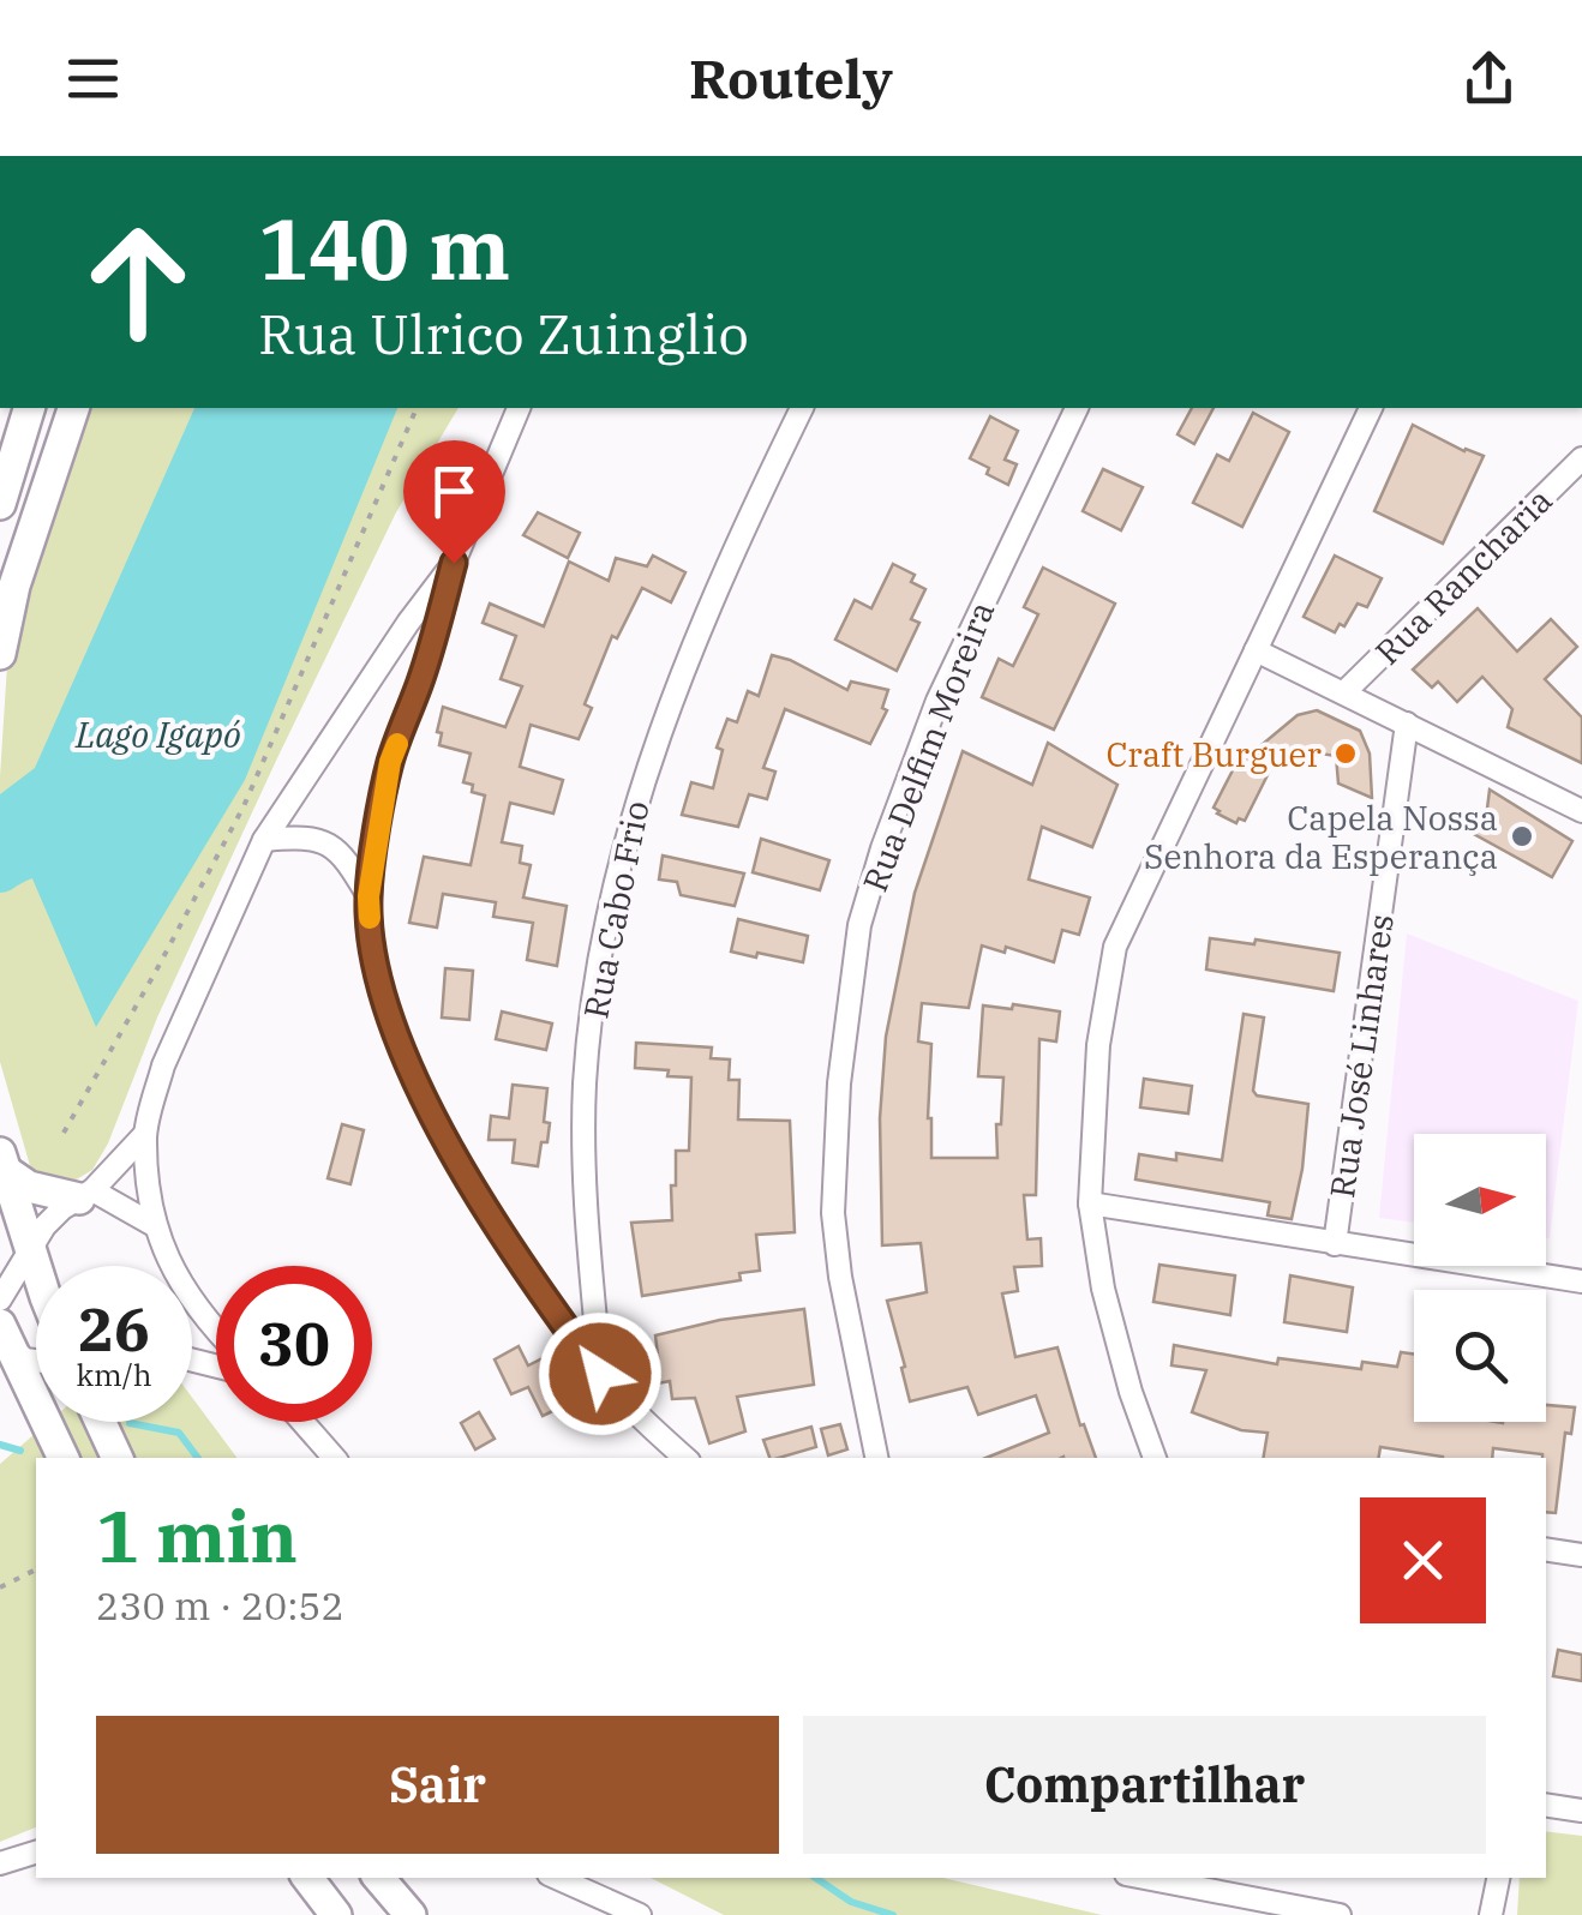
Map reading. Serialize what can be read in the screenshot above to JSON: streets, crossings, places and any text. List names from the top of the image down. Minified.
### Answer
{"streets":{"street":["Rua Rancharia","Rua Delfim Moreira","Rua Cabo Frio","Rua José Linhares"]},"water":["Lago Igapó"],"places":["Craft Burguer","Capela Nossa Senhora da Esperança"],"north":"right","page":{"header":"Routely","turn":["140 m","Rua Ulrico Zuinglio"],"speed":"26 km/h","limit":"30","heading":["1 min","230 m · 20:52"],"buttons":["Sair","Compartilhar"]}}
